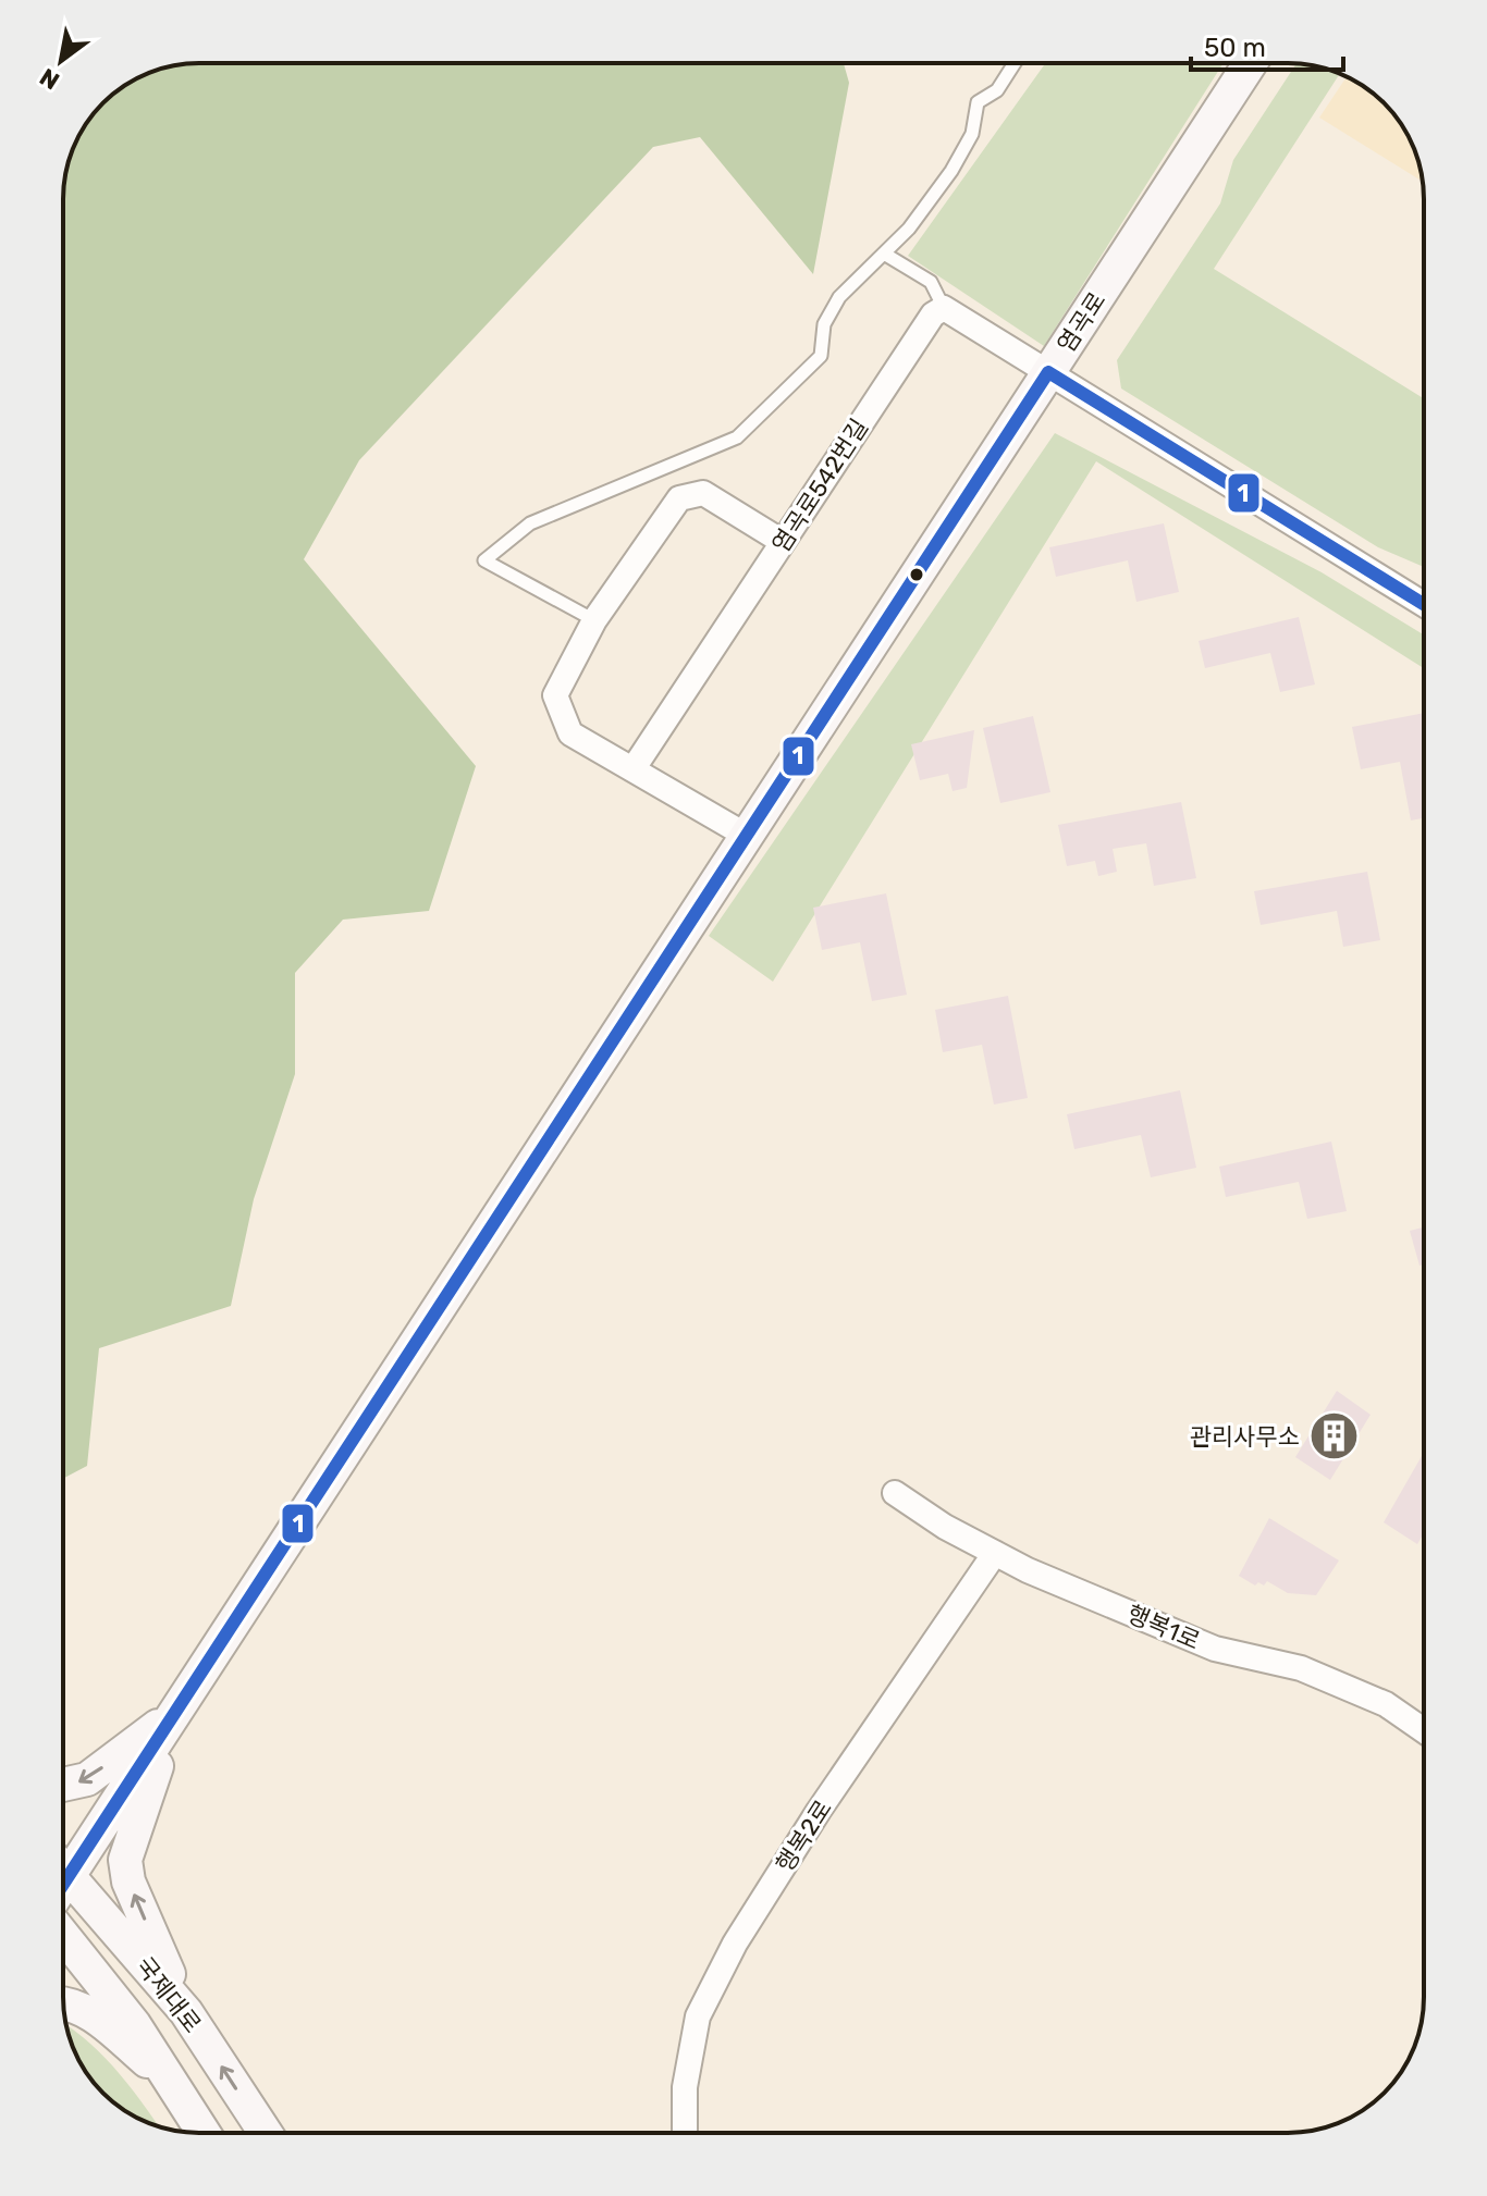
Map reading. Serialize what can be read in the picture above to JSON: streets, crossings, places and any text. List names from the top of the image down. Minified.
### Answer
{"streets":{"main road":["염곡로","국제대로"],"street":["염곡로542번길","행복1로","행복2로"]},"crossings":[["행복1로","행복2로"]],"places":{"building":["관리사무소"]},"lines":["transit line 1"],"scale_bar":"50 m","north":"bottom left"}
